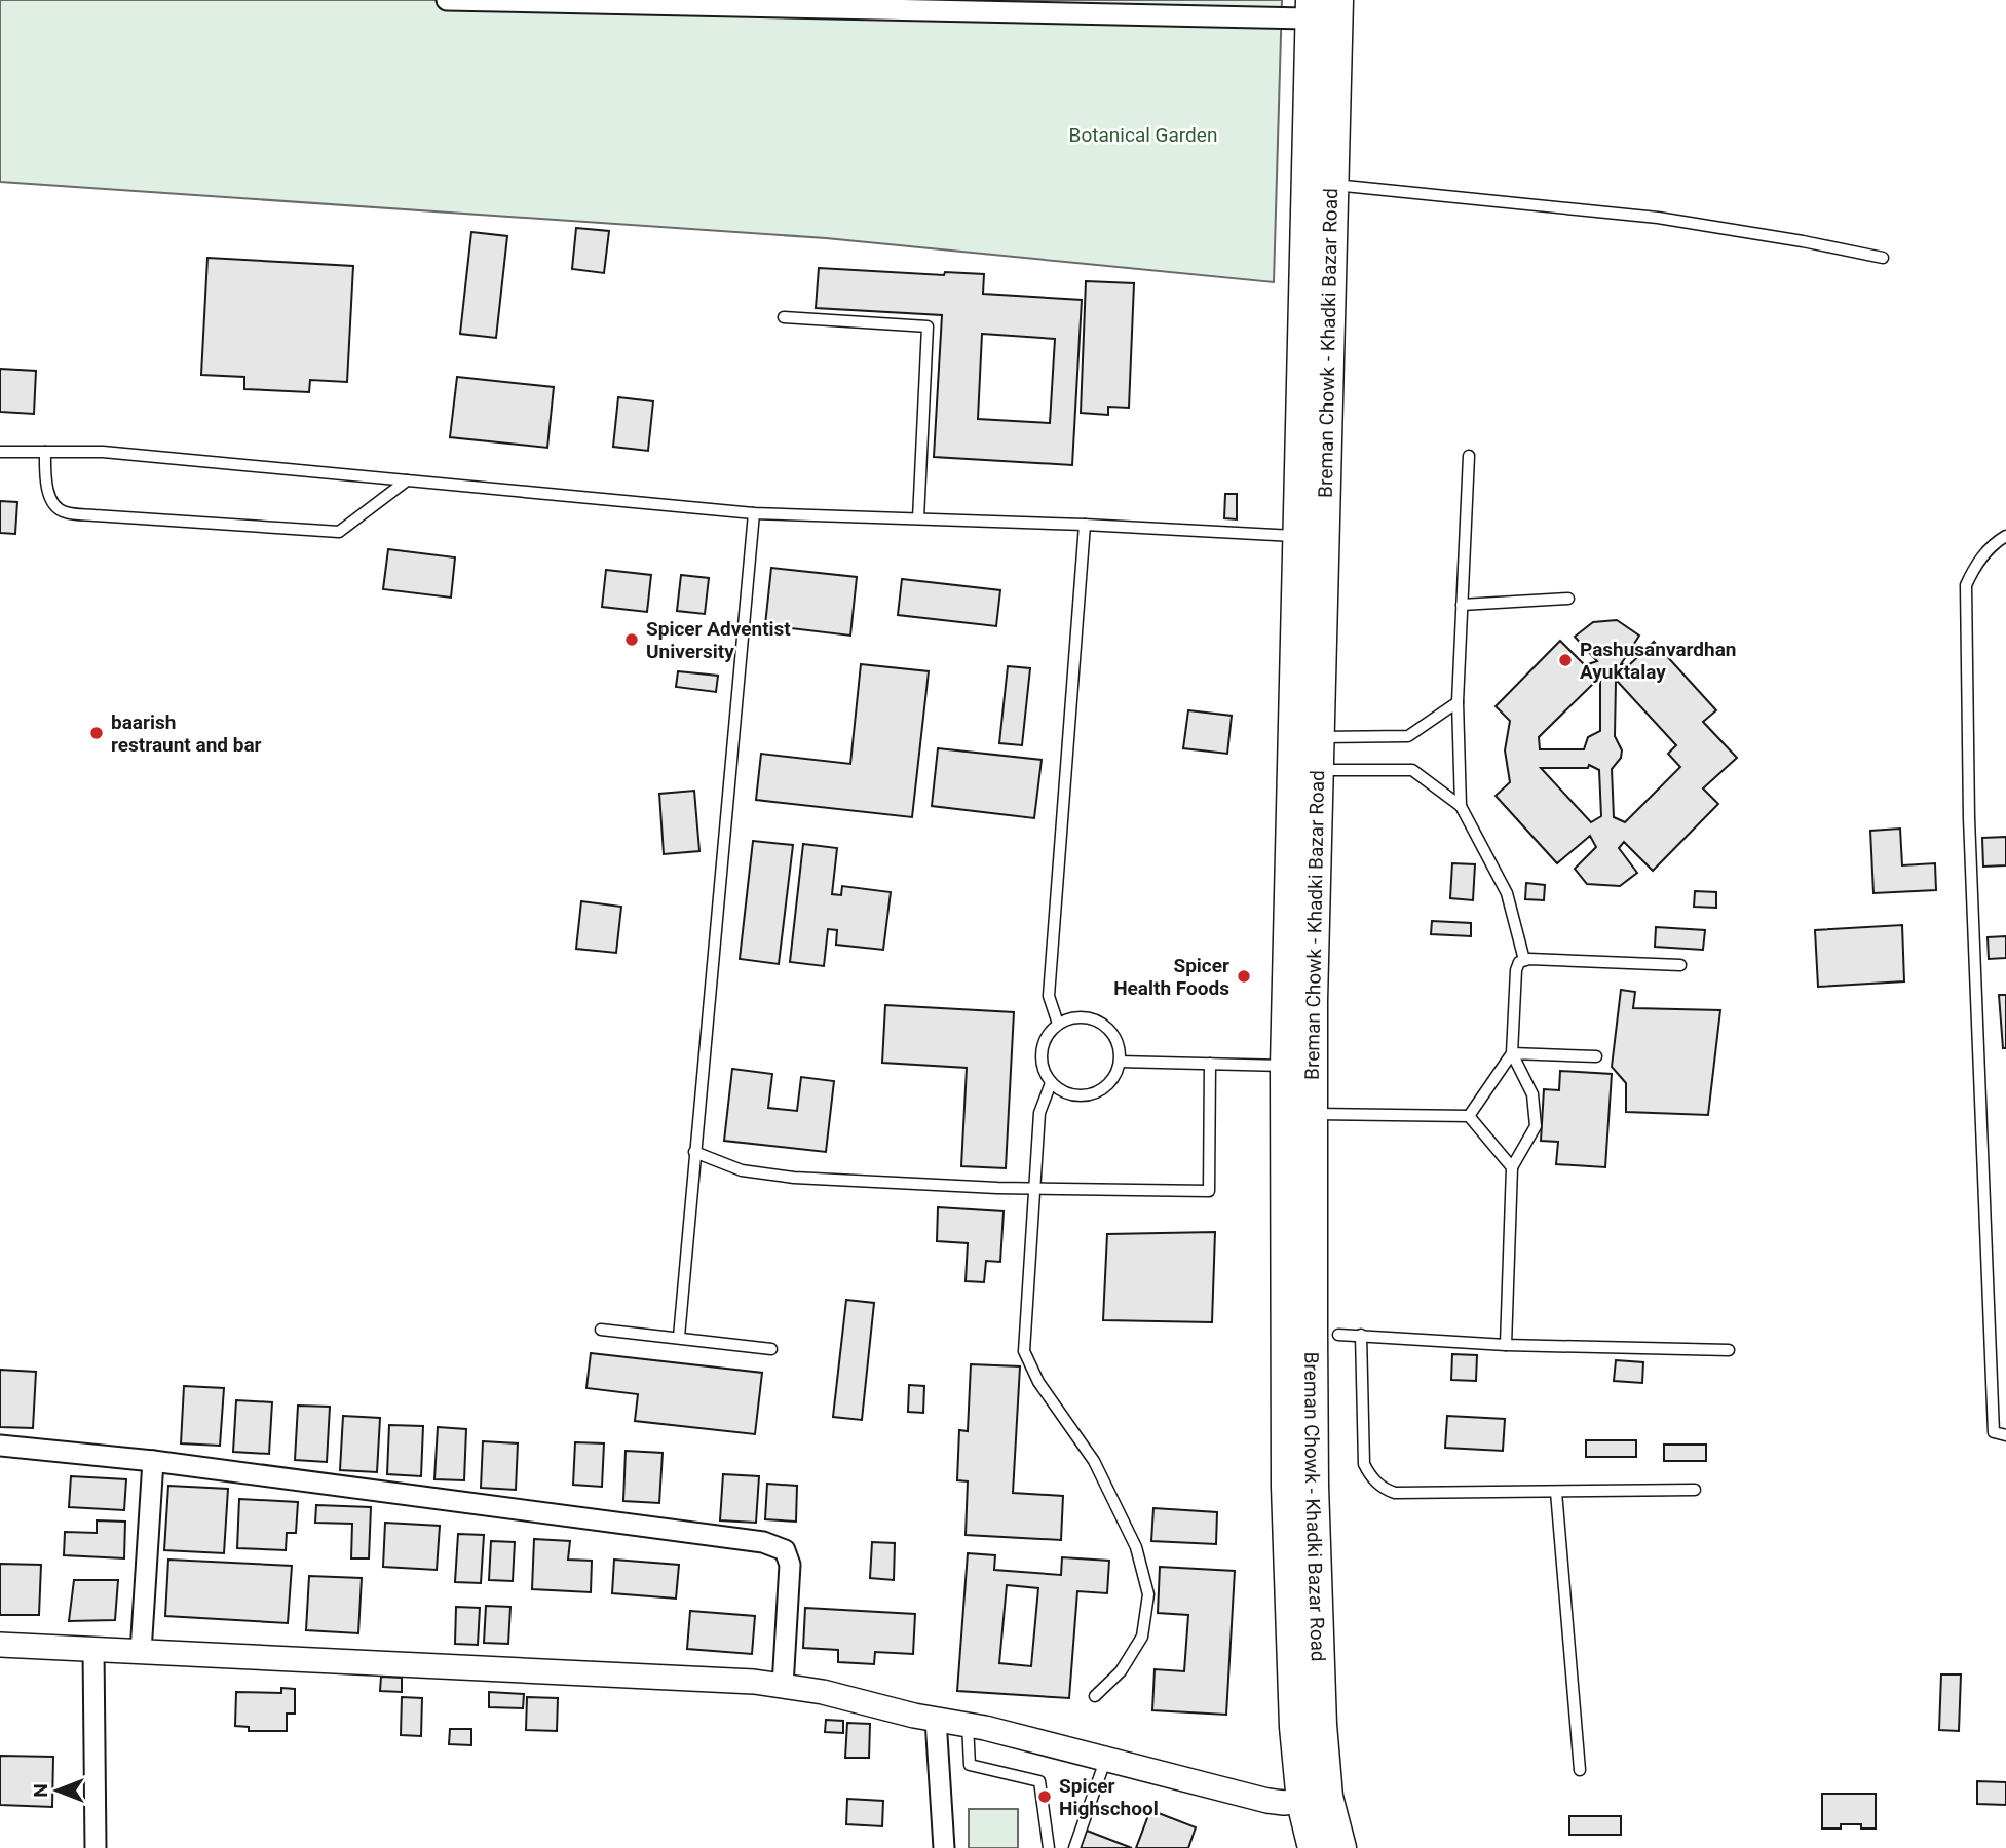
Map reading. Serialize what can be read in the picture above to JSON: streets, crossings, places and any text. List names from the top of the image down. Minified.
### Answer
{"streets":{"main road":["Breman Chowk - Khadki Bazar Road"]},"parks":["Botanical Garden"],"places":["Spicer Adventist University","Pashusanvardhan Ayuktalay","baarish restraunt and bar","Spicer Health Foods","Spicer Highschool"],"north":"left"}
